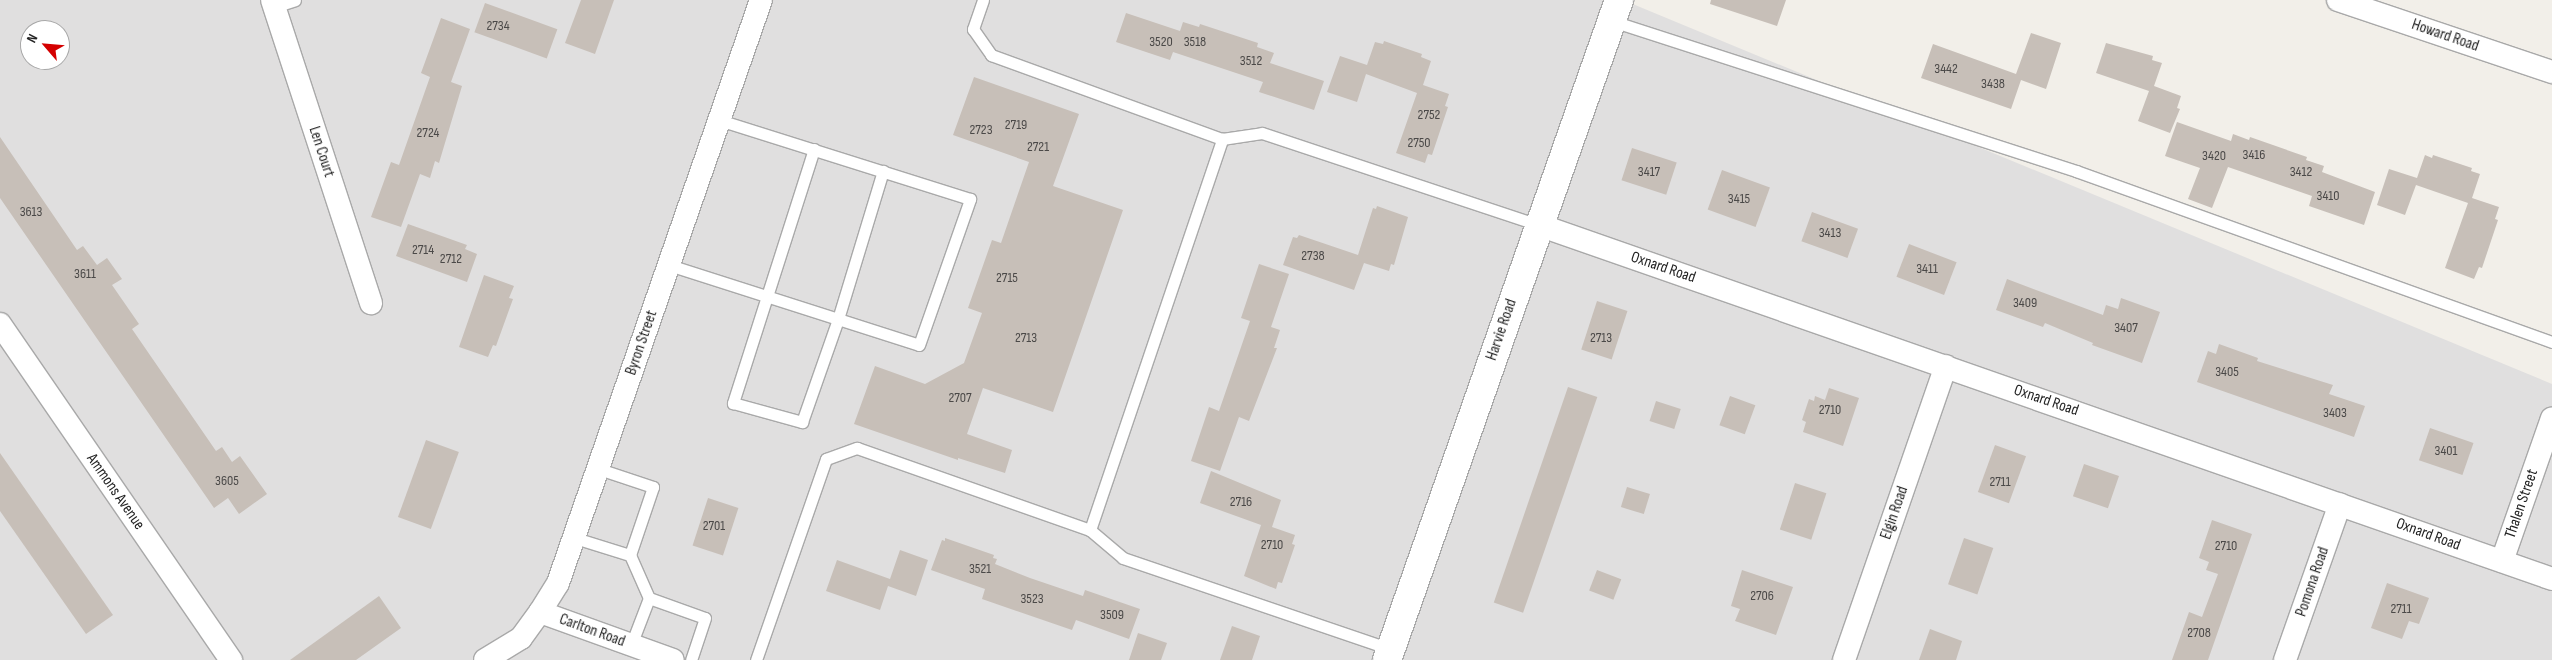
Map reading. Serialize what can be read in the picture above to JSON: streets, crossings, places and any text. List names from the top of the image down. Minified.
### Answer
{"streets":{"street":["Howard Road","Len Court","Oxnard Road","Harvie Road","Byron Street","Ammons Avenue","Thalen Street","Elgin Road","Pomona Road","Carlton Road"]},"crossings":[["Oxnard Road","Harvie Road"],["Oxnard Road","Thalen Street"],["Oxnard Road","Elgin Road"],["Oxnard Road","Pomona Road"],["Byron Street","Carlton Road"]],"house_numbers":["2734","3520","3518","3512","3442","3438","2752","2719","2723","2724","2750","2721","3416","3420","3417","3412","3410","3415","3613","3413","2714","2738","2712","3411","3611","2715","3409","3407","2713","2713","3405","2707","2710","3403","3401","3605","2711","2716","2701","2710","2710","3521","2706","3523","2711","3509","2708"],"north":"top left"}
